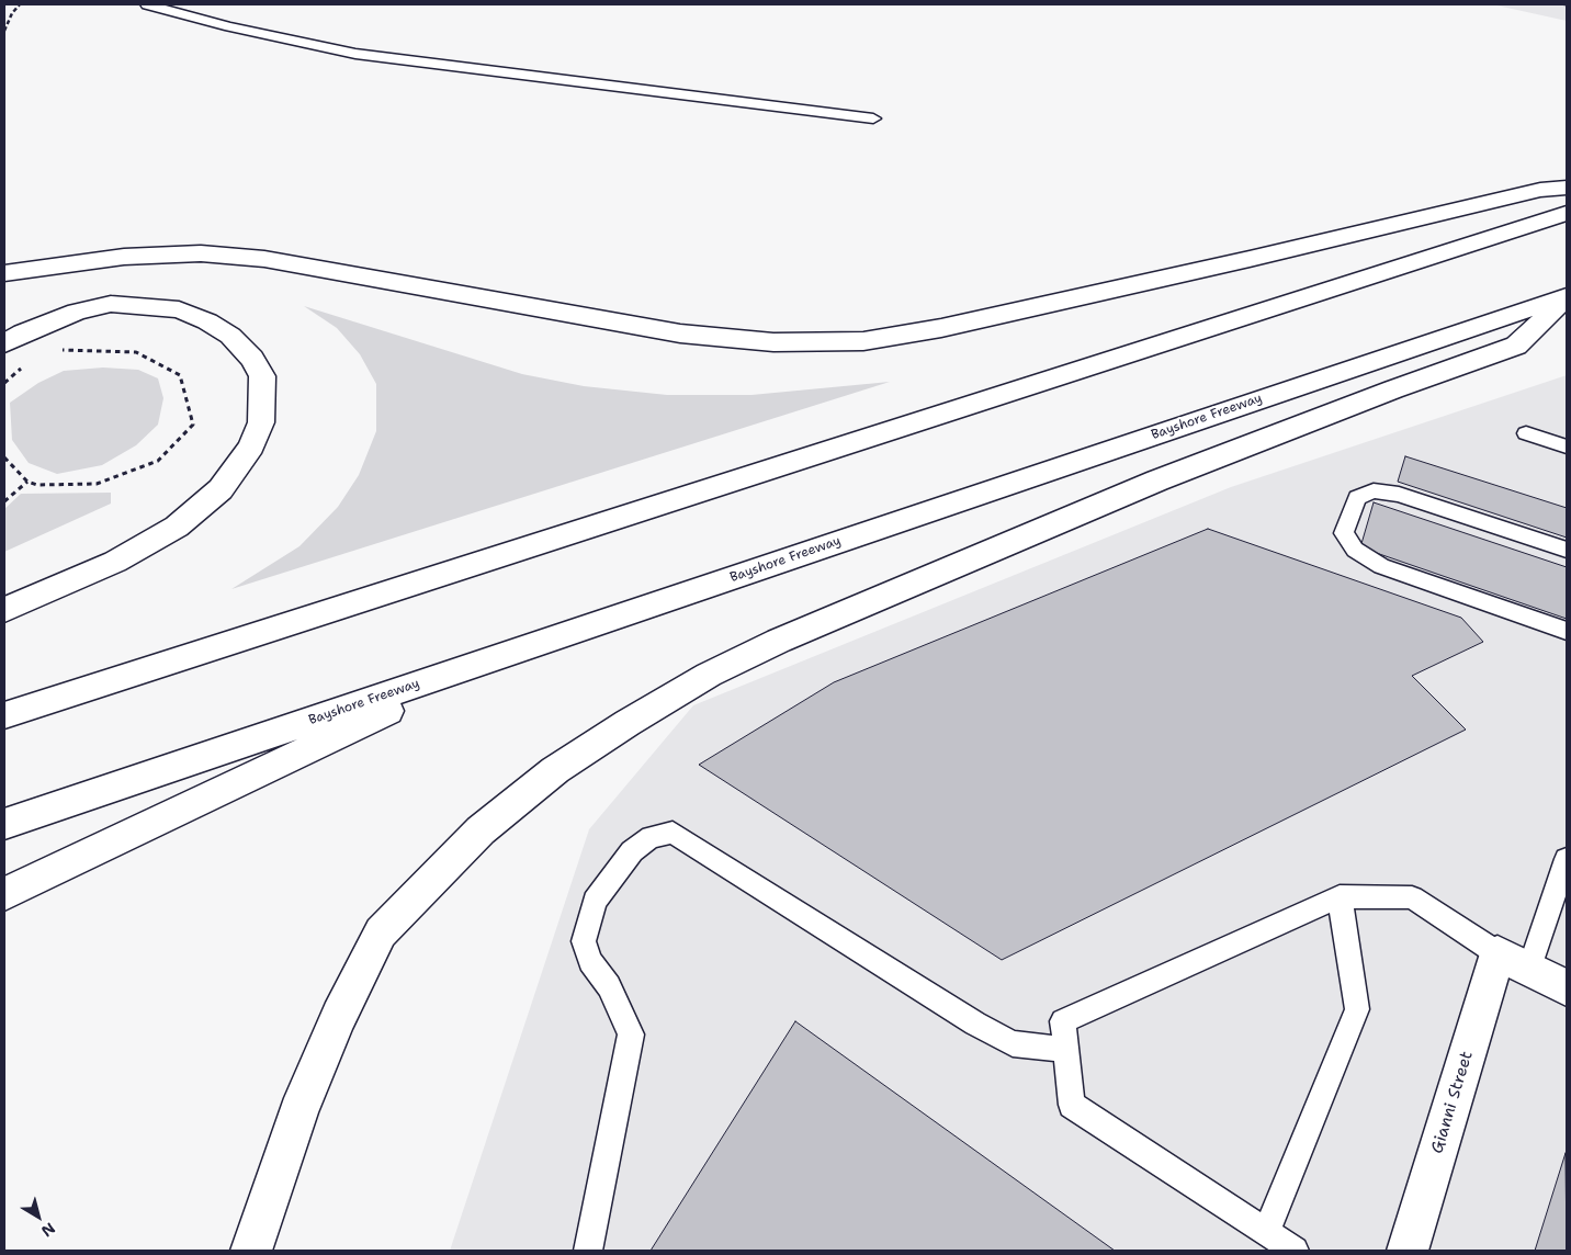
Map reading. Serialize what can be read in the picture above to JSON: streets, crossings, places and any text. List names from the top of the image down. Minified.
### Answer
{"streets":{"main road":["Bayshore Freeway","Gianni Street"]},"north":"bottom right"}
